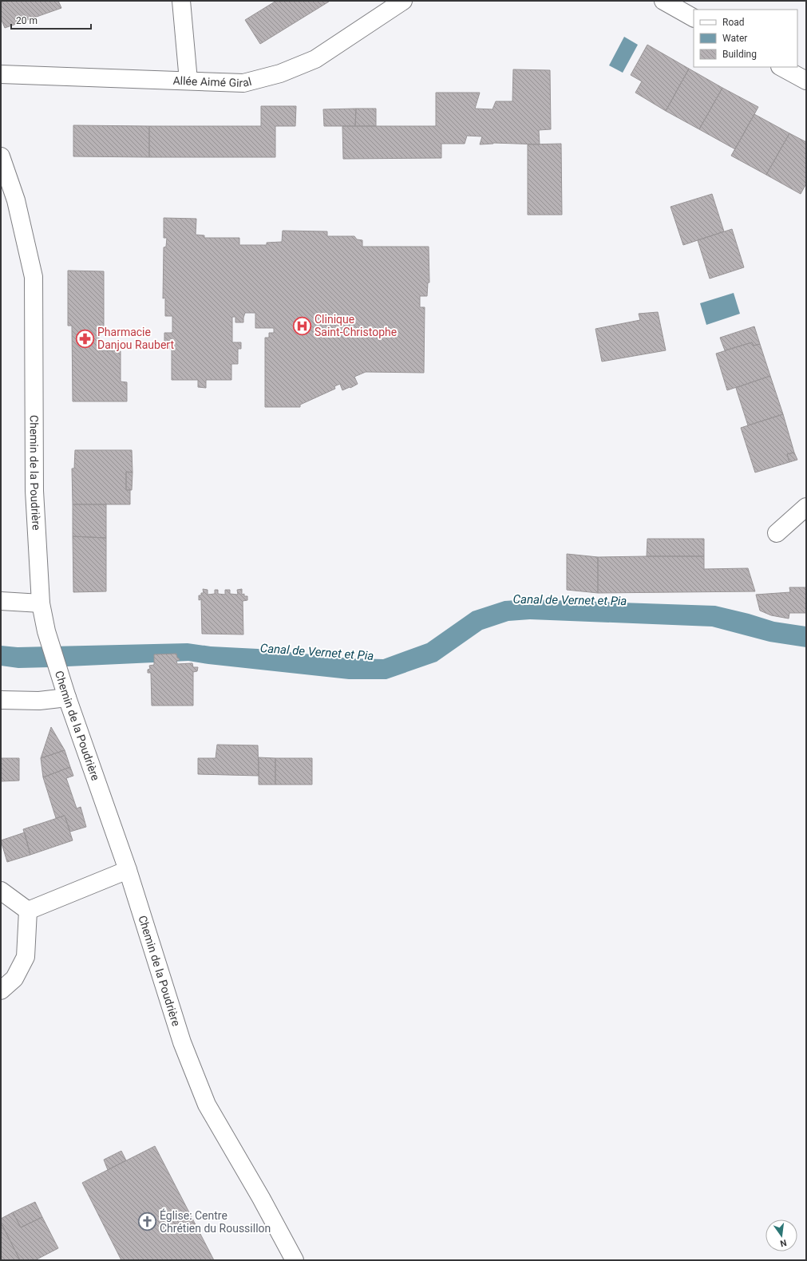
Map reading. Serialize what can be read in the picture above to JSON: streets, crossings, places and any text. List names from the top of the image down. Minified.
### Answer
{"streets":{"street":["Allée Aimé Giral","Chemin de la Poudrière"]},"water":["Canal de Vernet et Pia"],"places":{"hospital":["Clinique Saint-Christophe"],"pharmacy":["Pharmacie Danjou Raubert"],"church":["Église: Centre Chrétien du Roussillon"]},"legend":["Road","Water","Building"],"scale_bar":"20 m","north":"bottom"}
